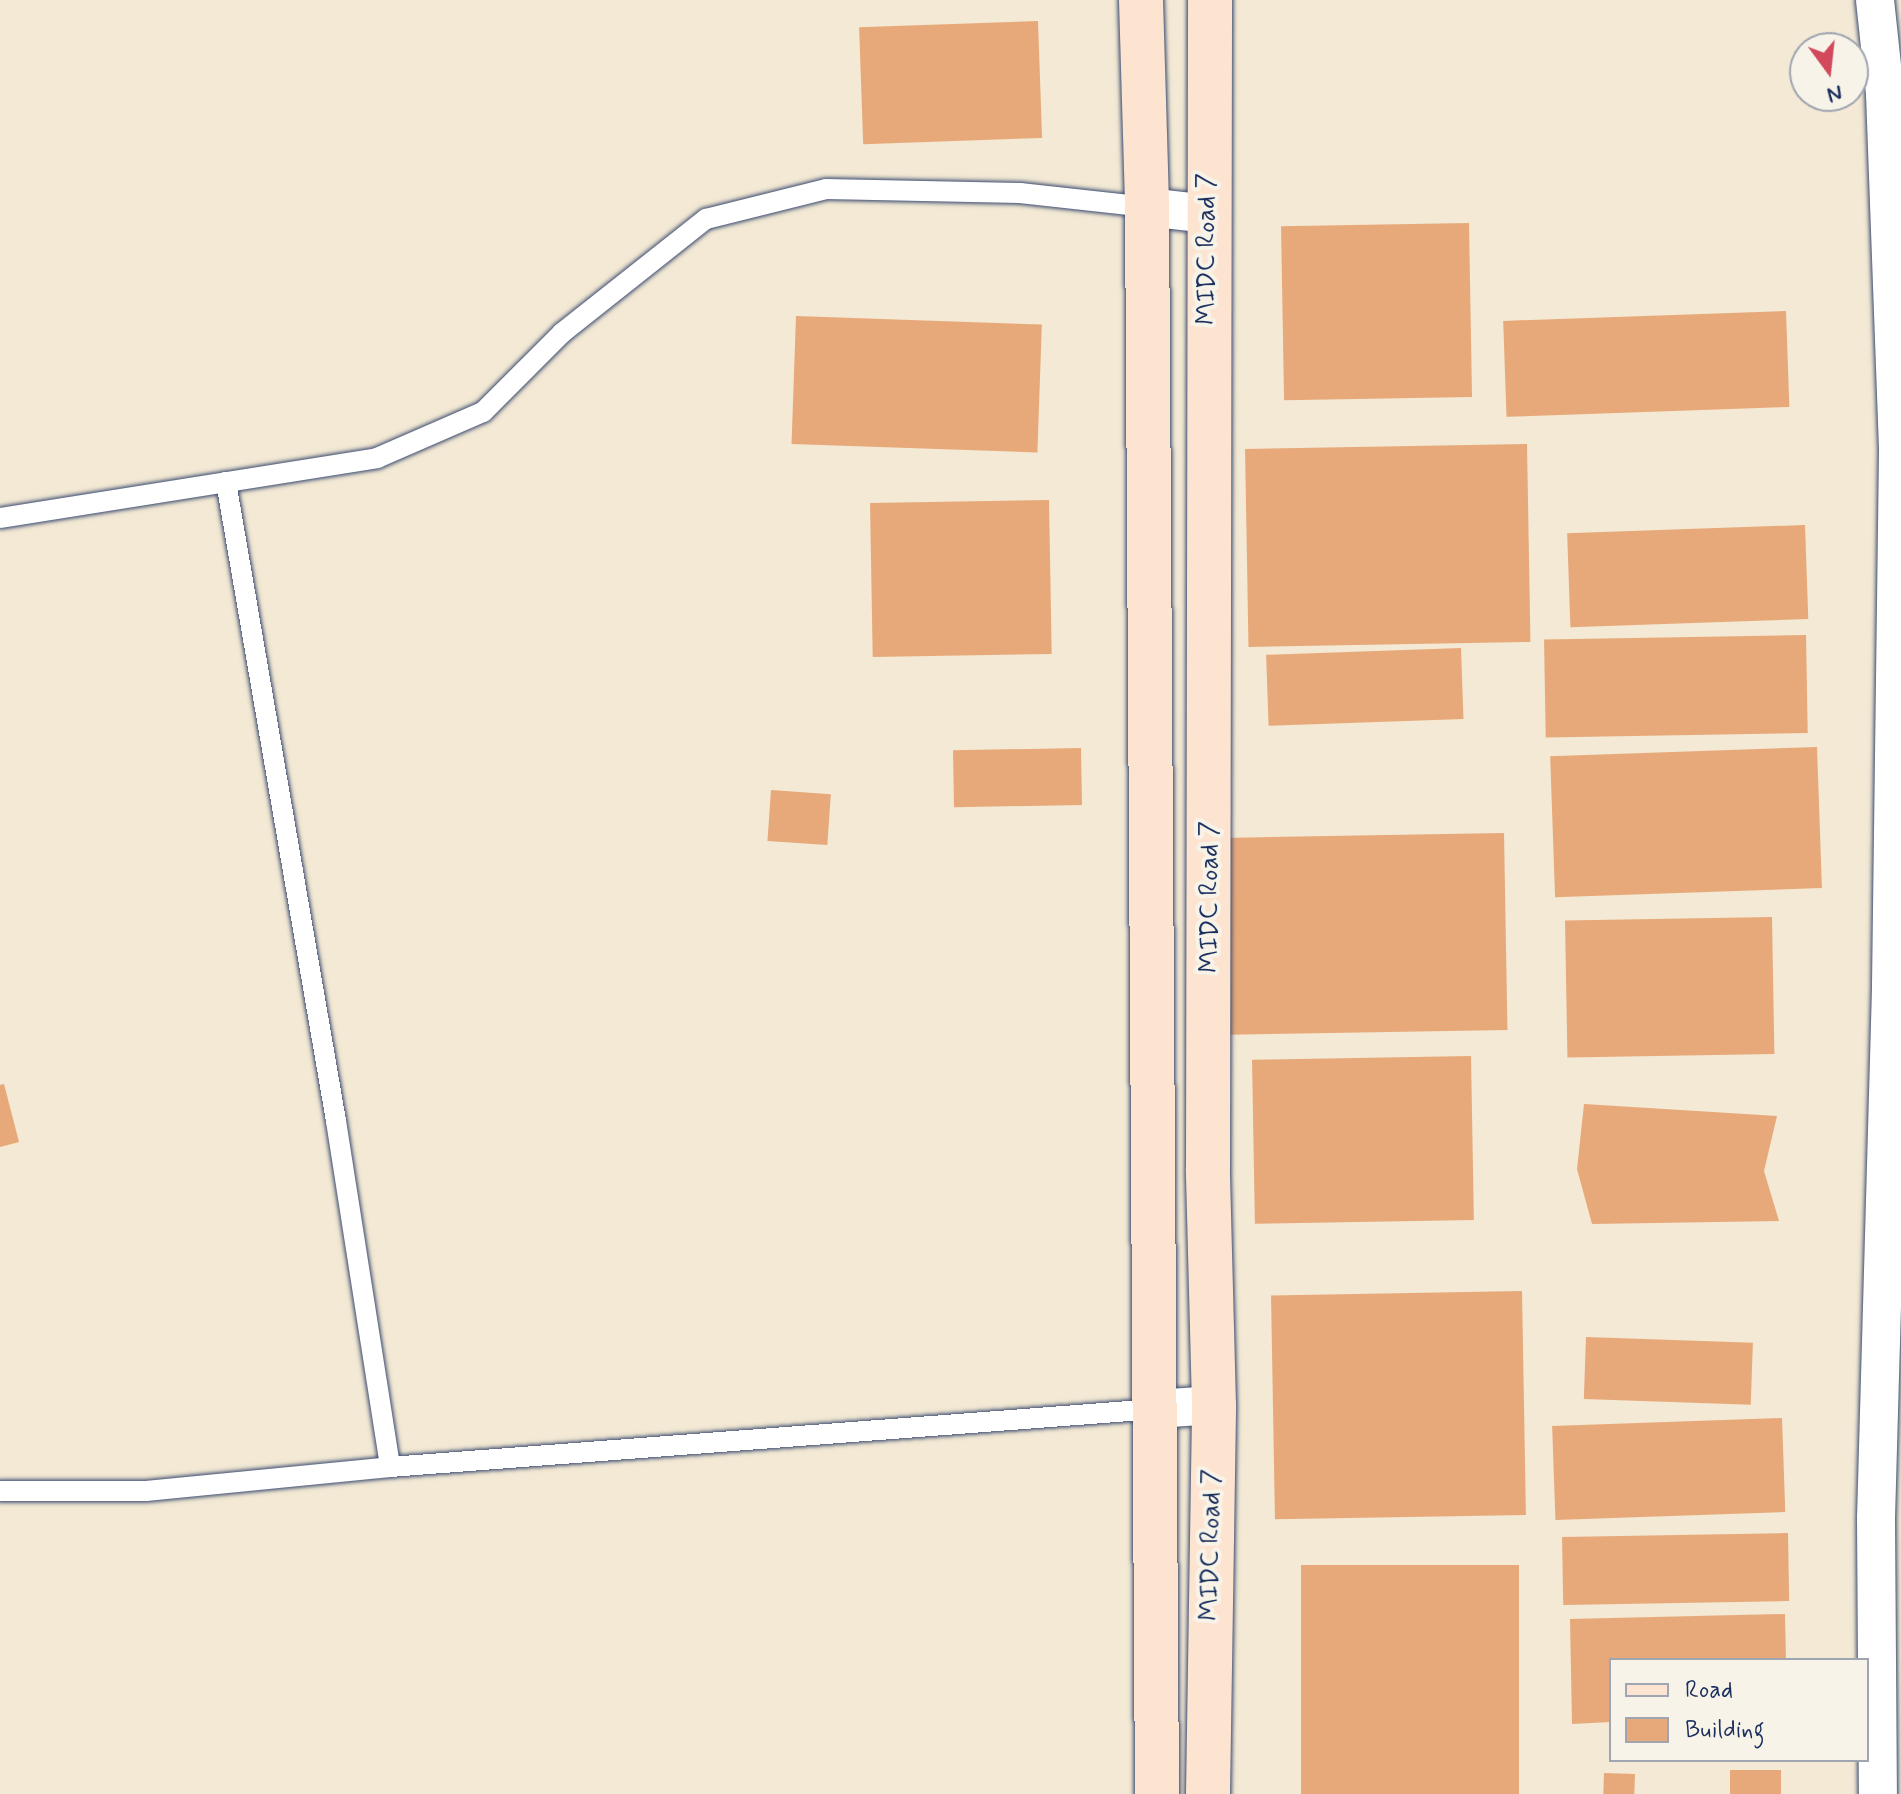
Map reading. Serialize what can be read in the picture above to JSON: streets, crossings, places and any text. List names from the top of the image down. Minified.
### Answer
{"streets":{"street":["MIDC Road 7"]},"legend":["Road","Building"],"north":"bottom"}
